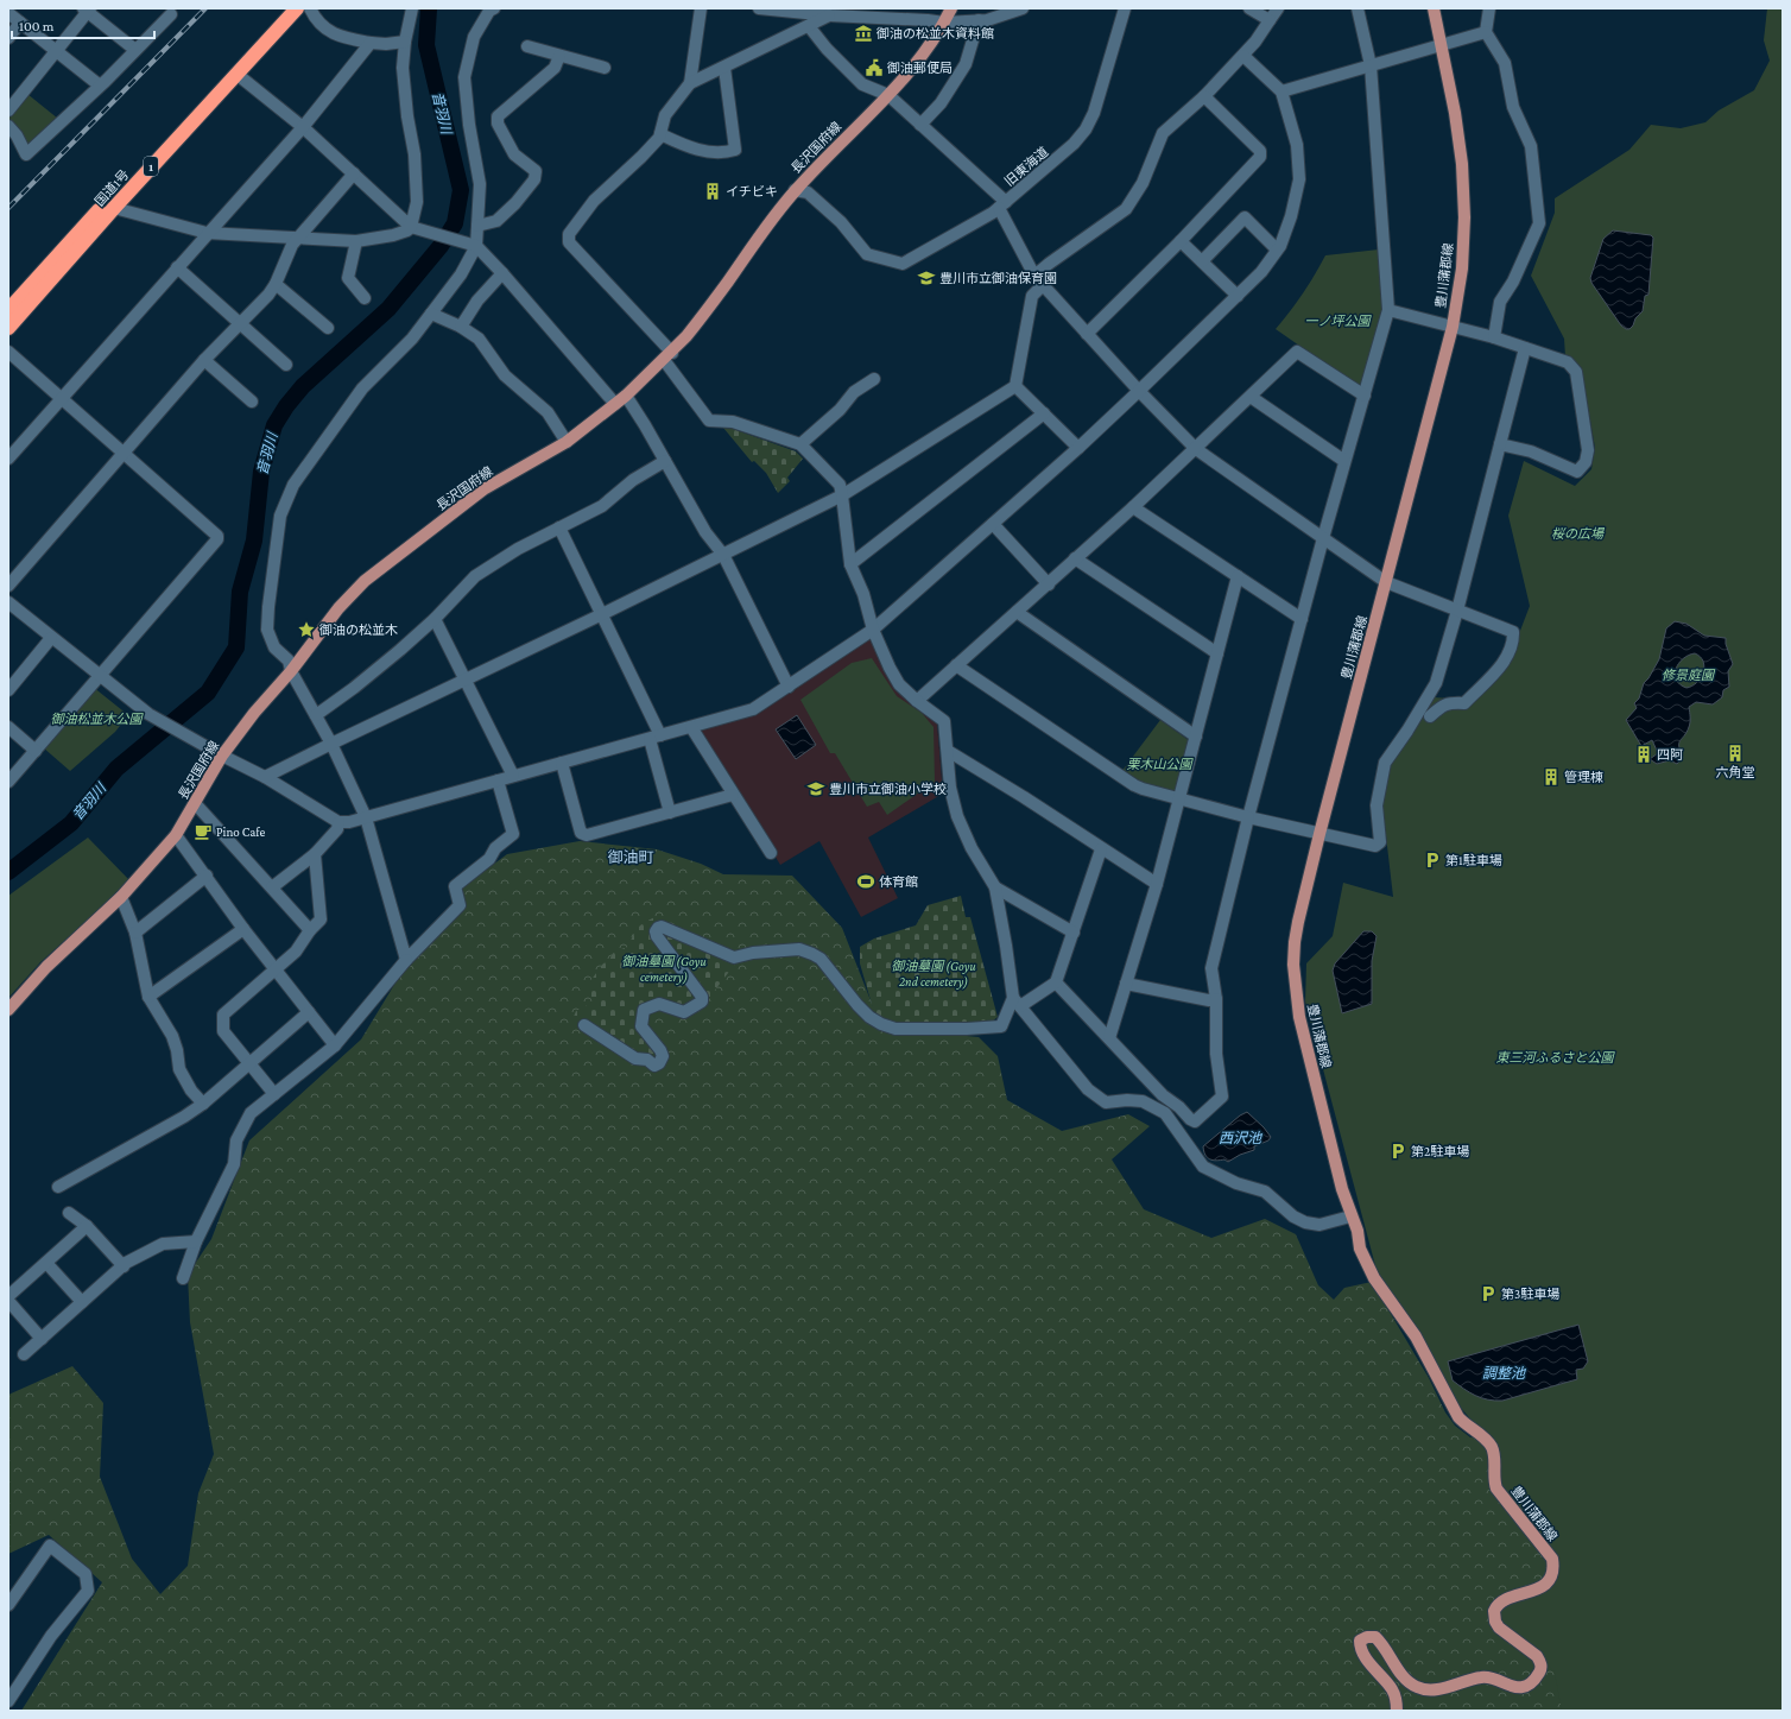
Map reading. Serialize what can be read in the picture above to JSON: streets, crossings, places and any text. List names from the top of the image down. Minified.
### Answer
{"streets":{"highway":["1","国道1号"],"main road":["長沢国府線","豊川蒲郡線"],"street":["旧東海道"]},"crossings":[["長沢国府線","旧東海道"]],"districts":["御油町"],"water":["音羽川","西沢池","調整池"],"parks":["一ノ坪公園","桜の広場","修景庭園","御油松並木公園","栗木山公園","御油墓園 (Goyu cemetery)","御油墓園 (Goyu 2nd cemetery)","東三河ふるさと公園"],"places":{"museum":["御油の松並木資料館"],"public building":["御油郵便局"],"building":["イチビキ","六角堂","四阿","管理棟"],"school or university":["豊川市立御油保育園","豊川市立御油小学校"],"place":["御油の松並木"],"cafe":["Pino Cafe"],"parking":["第1駐車場","第2駐車場","第3駐車場"],"sports":["体育館"]},"scale_bar":"100 m"}
